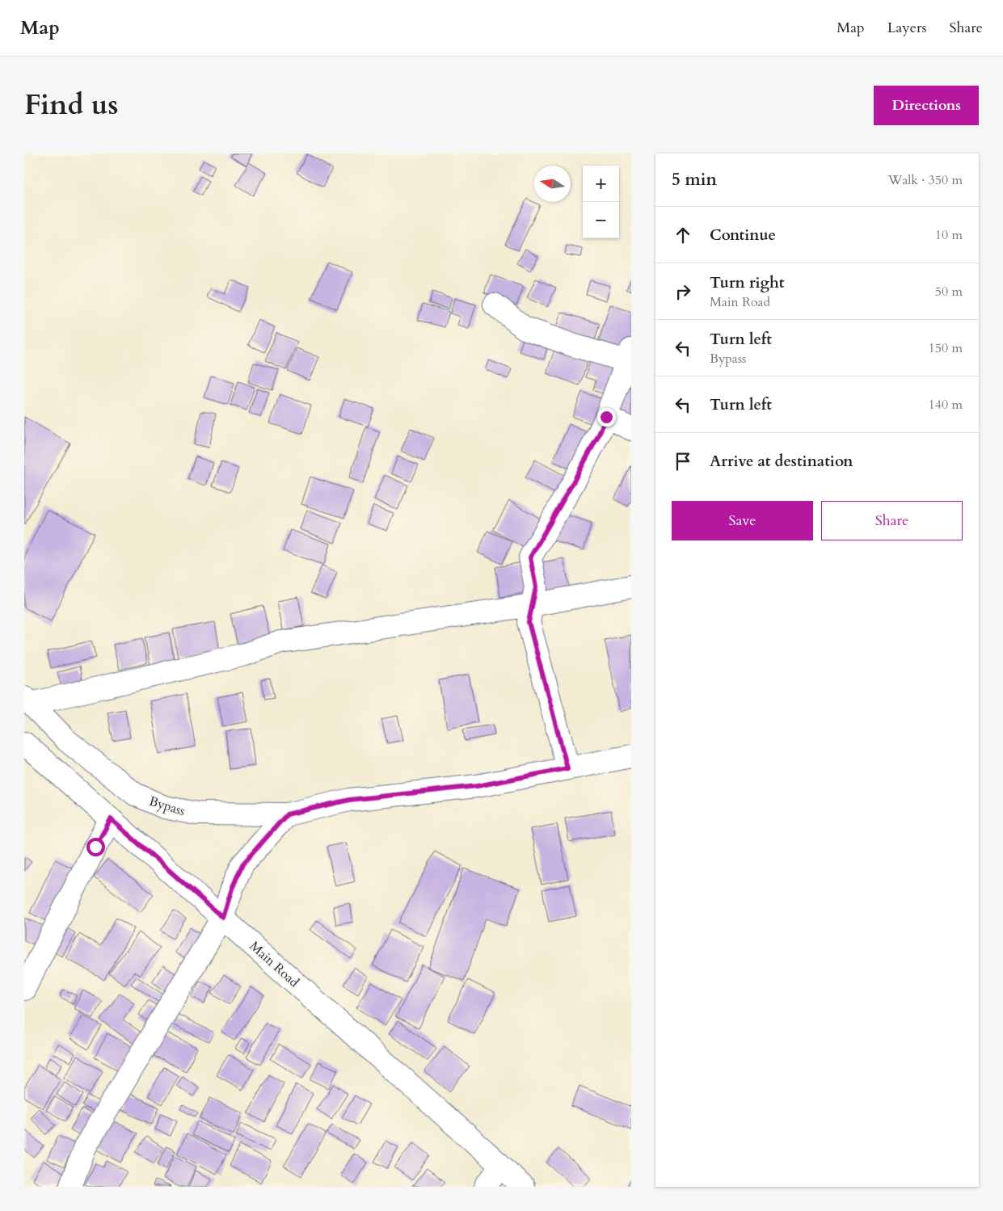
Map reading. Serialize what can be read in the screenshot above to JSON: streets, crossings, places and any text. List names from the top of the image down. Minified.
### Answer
{"streets":{"street":["Bypass","Main Road"]},"north":"left","page":{"header":"Map","nav":["Map","Layers","Share"],"title":"Find us","buttons":["Directions",["Save","Share"]],"heading":["5 min","Walk · 350 m"],"map_buttons":["+","−"],"list":[["Continue","10 m"],["Turn right","Main Road","50 m"],["Turn left","Bypass","150 m"],["Turn left","140 m"],"Arrive at destination"]}}
